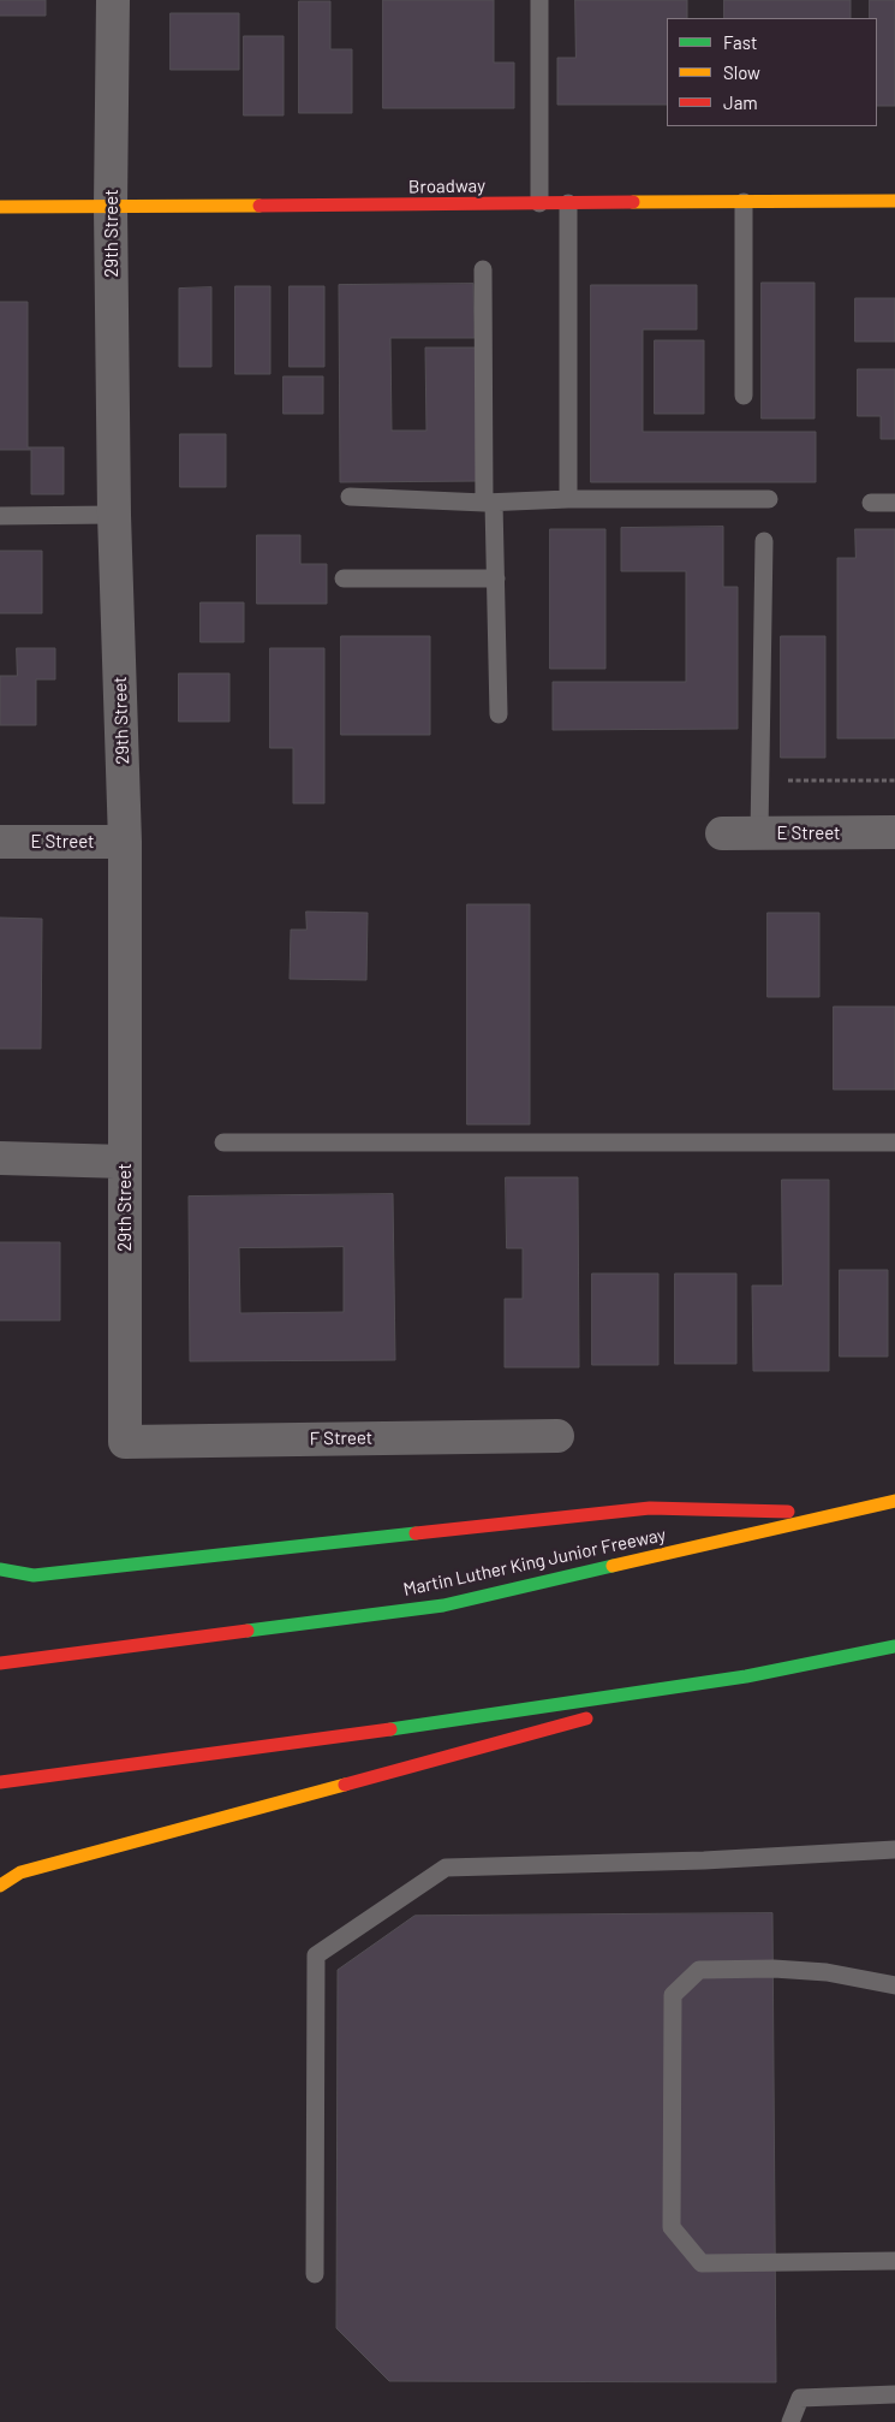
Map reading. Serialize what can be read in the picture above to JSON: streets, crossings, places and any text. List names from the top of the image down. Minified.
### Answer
{"streets":{"main road":["Broadway","Martin Luther King Junior Freeway"],"street":["29th Street","E Street","F Street"]},"crossings":[["Broadway","29th Street"],["29th Street","E Street"],["29th Street","F Street"]],"legend":["Fast","Slow","Jam"]}
